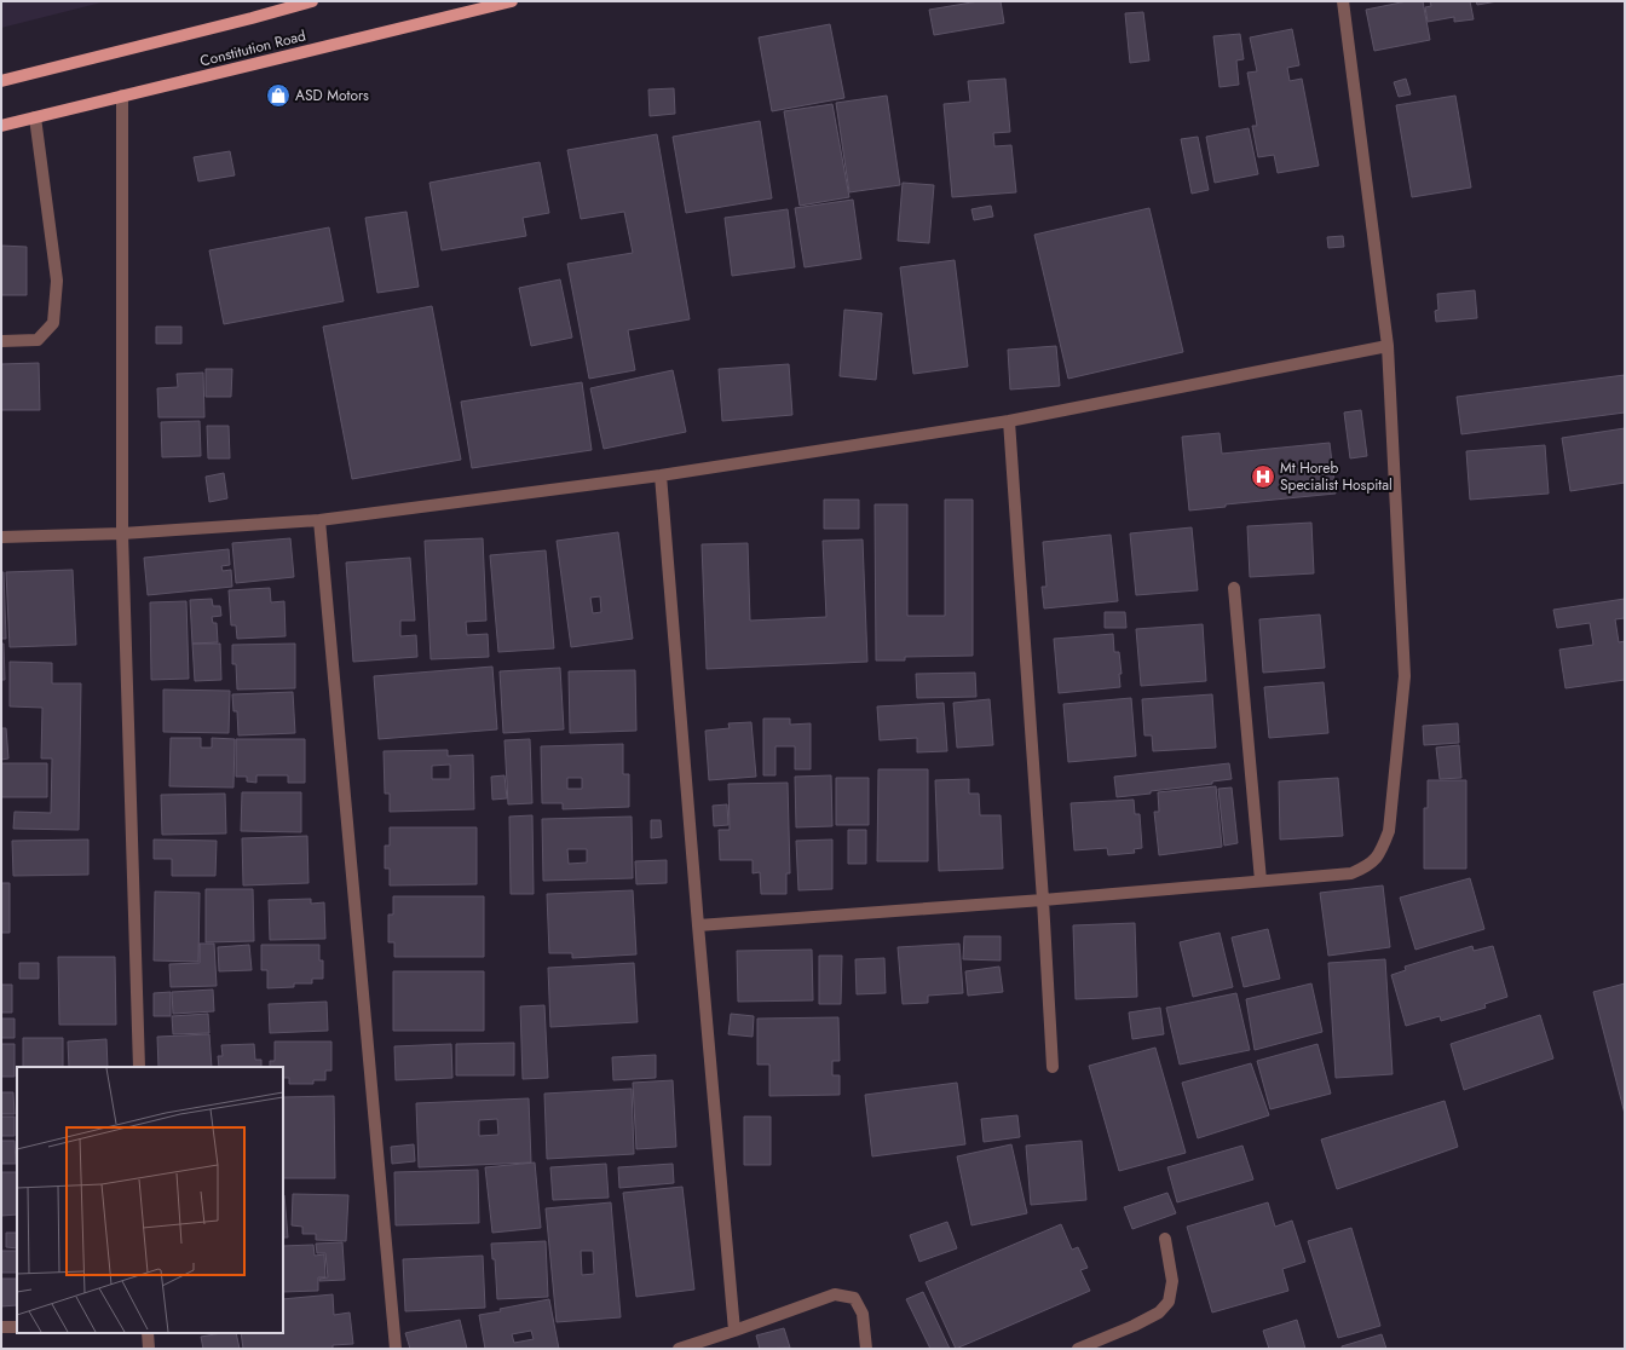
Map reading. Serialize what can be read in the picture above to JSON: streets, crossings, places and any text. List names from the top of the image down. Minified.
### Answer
{"streets":{"main road":["Constitution Road"]},"places":{"shop":["ASD Motors"],"hospital":["Mt Horeb Specialist Hospital"]}}
